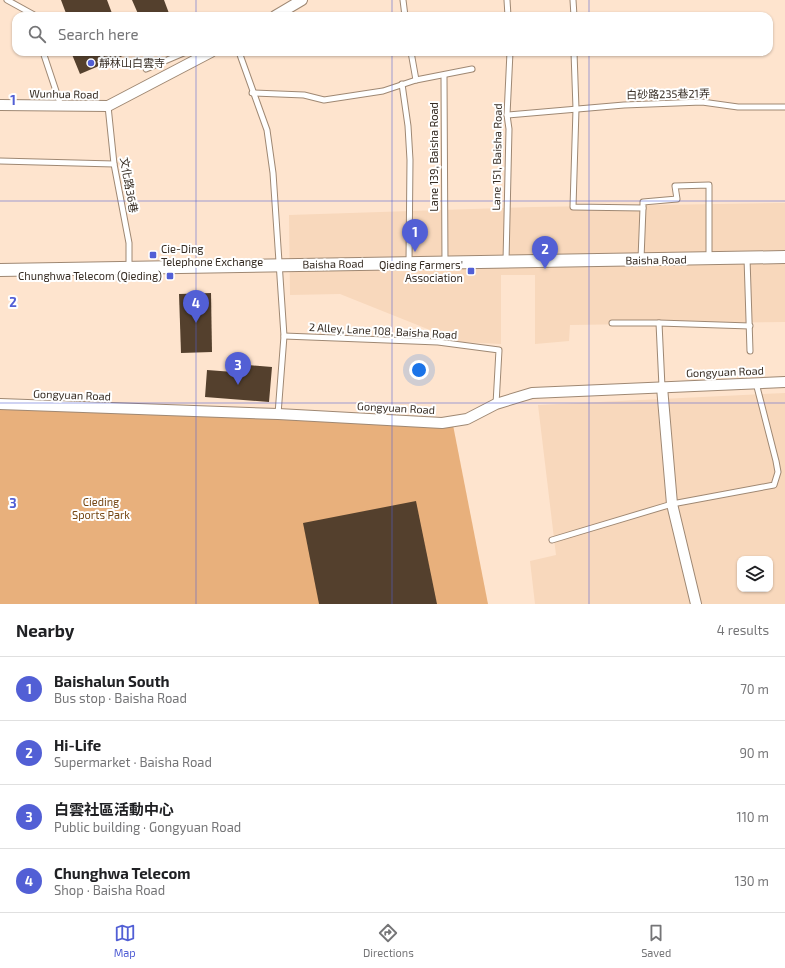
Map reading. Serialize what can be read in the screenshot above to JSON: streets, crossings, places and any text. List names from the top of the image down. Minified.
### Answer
{"streets":{"street":["Wunhua Road","Baisha Road","Gongyuan Road"],"lane":["白砂路235巷21弄","Lane 139, Baisha Road","Lane 151, Baisha Road","文化路36巷","2 Alley, Lane 108, Baisha Road"]},"crossings":[["Wunhua Road","文化路36巷"],["白砂路235巷21弄","Lane 151, Baisha Road"],["Lane 139, Baisha Road","Baisha Road"],["Lane 151, Baisha Road","Baisha Road"],["文化路36巷","Baisha Road"],["2 Alley, Lane 108, Baisha Road","Gongyuan Road"]],"parks":["Cieding Sports Park"],"places":{"other":["靜林山白雲寺"],"transit":["Cie-Ding Telephone Exchange","Qieding Farmers' Association","Chunghwa Telecom (Qieding)"]},"page":{"search":"Search here","pins":["1","2","4","3"],"heading":["Nearby","4 results"],"list":[{"mark":"1","name":"Baishalun South","note":"Bus stop · Baisha Road","value":"70 m"},{"mark":"2","name":"Hi-Life","note":"Supermarket · Baisha Road","value":"90 m"},{"mark":"3","name":"白雲社區活動中心","note":"Public building · Gongyuan Road","value":"110 m"},{"mark":"4","name":"Chunghwa Telecom","note":"Shop · Baisha Road","value":"130 m"}],"nav":["Map","Directions","Saved"]},"grid":{"rows":["1","2","3"]}}
